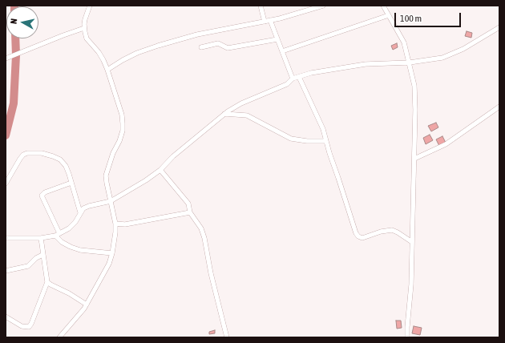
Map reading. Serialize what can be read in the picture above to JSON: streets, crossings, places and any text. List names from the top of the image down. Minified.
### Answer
{"scale_bar":"100 m","north":"left"}
